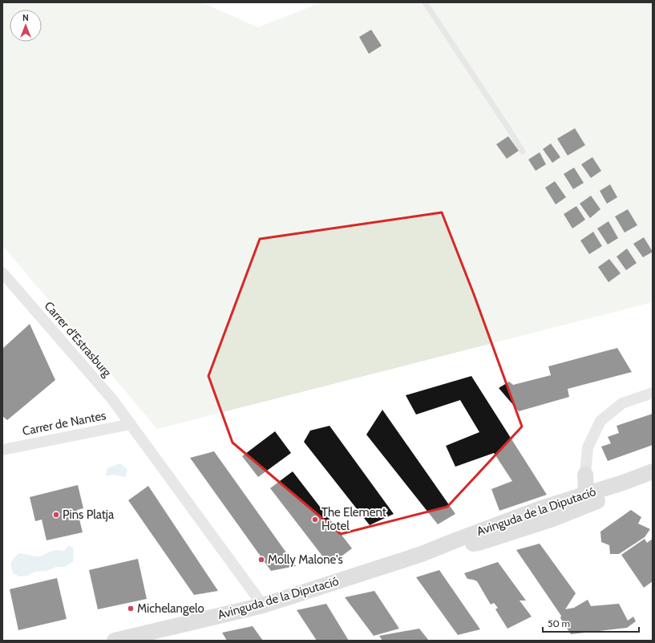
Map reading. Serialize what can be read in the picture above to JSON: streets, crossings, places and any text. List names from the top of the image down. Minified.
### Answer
{"streets":{"street":["Carrer d'Estrasburg","Carrer de Nantes","Avinguda de la Diputació"]},"crossings":[["Carrer d'Estrasburg","Carrer de Nantes"],["Carrer d'Estrasburg","Avinguda de la Diputació"]],"places":["Pins Platja","The Element Hotel","Molly Malone's","Michelangelo"],"scale_bar":"50 m","north":"top"}
